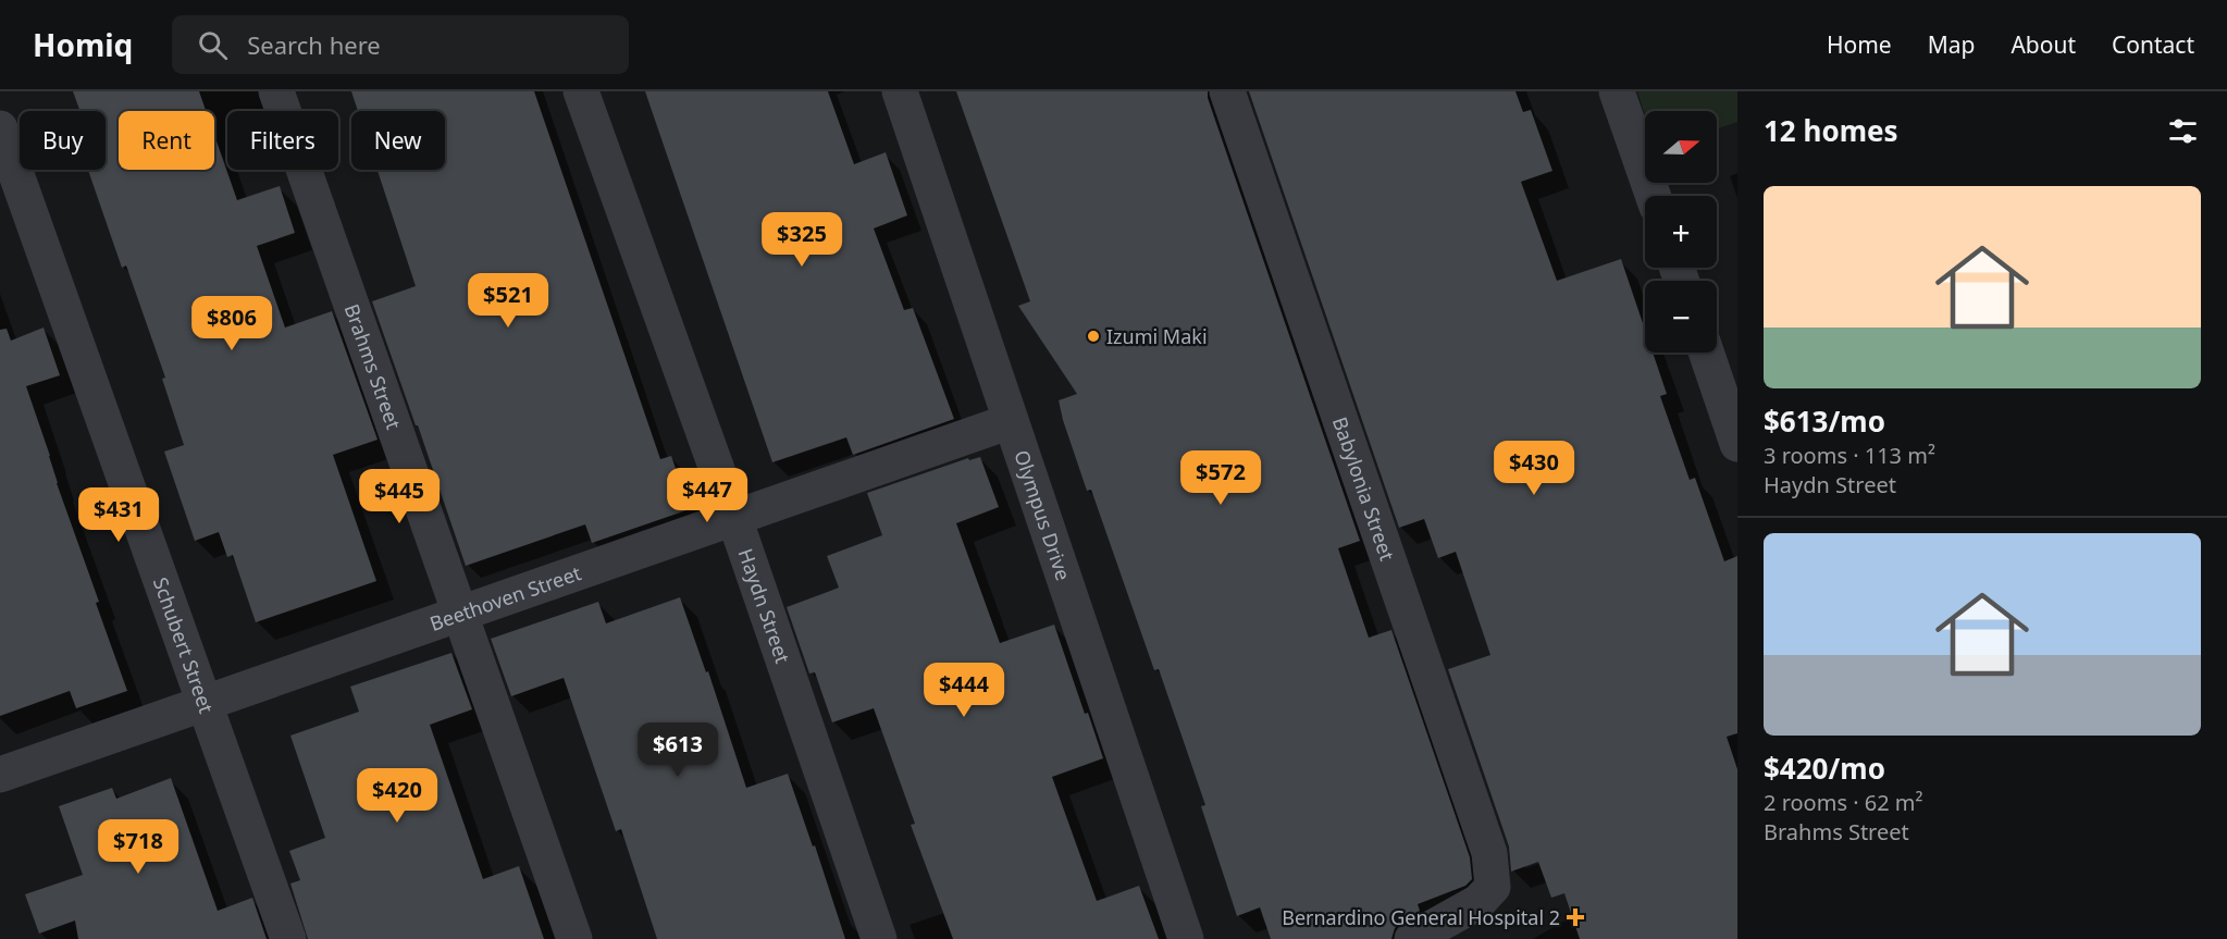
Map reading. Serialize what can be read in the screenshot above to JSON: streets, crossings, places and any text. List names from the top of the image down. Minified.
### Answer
{"streets":{"street":["Brahms Street","Babylonia Street","Olympus Drive","Beethoven Street","Haydn Street","Schubert Street"]},"crossings":[["Brahms Street","Beethoven Street"],["Olympus Drive","Beethoven Street"],["Beethoven Street","Haydn Street"],["Beethoven Street","Schubert Street"]],"places":{"other":["Izumi Maki"],"health":["Bernardino General Hospital 2"]},"north":"right","page":{"header":"Homiq","search":"Search here","nav":["Home","Map","About","Contact"],"heading":"12 homes","map_buttons":["+","−"],"chip":["Buy","Rent","Filters","New"],"list":[{"name":"$613/mo","note":"3 rooms · 113 m² · Haydn Street"},{"name":"$420/mo","note":"2 rooms · 62 m² · Brahms Street"}],"price":["$325","$521","$806","$430","$572","$447","$445","$431","$444","$613","$420","$718"]}}
